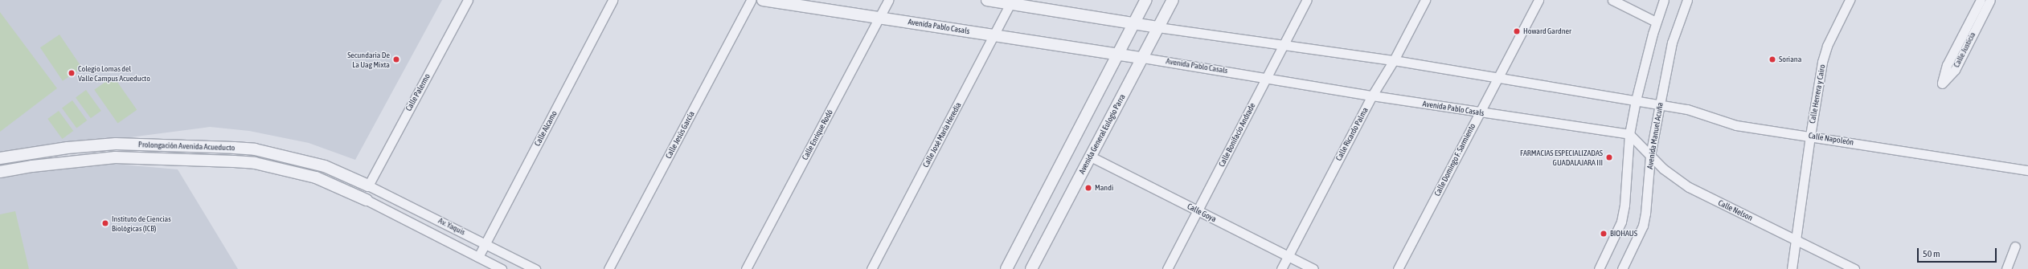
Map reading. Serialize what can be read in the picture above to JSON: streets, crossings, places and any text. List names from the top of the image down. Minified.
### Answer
{"streets":{"street":["Avenida Pablo Casals","Calle Justicia","Calle Palermo","Calle Herrera y Cairo","Calle Alcamo","Avenida General Eulogio Parra","Calle Ricardo Palma","Calle Jesús García","Calle Enrique Rodó","Calle José María Heredia","Calle Bonifacio Andrade","Avenida Manuel Acuña","Calle Napoleón","Prolongación Avenida Acueducto","Calle Domingo F. Sarmiento","Calle Nelson","Calle Goya","Av. Yaquis"]},"crossings":[["Avenida Pablo Casals","Avenida General Eulogio Parra"],["Avenida Pablo Casals","Calle Ricardo Palma"],["Avenida Pablo Casals","Calle Enrique Rodó"],["Avenida Pablo Casals","Calle José María Heredia"],["Avenida Pablo Casals","Calle Bonifacio Andrade"],["Avenida Pablo Casals","Calle Domingo F. Sarmiento"],["Avenida Pablo Casals","Calle Nelson"],["Calle Palermo","Prolongación Avenida Acueducto"],["Calle Palermo","Av. Yaquis"],["Calle Herrera y Cairo","Calle Napoleón"],["Calle Herrera y Cairo","Calle Nelson"],["Calle Alcamo","Av. Yaquis"],["Avenida General Eulogio Parra","Calle Goya"],["Calle Ricardo Palma","Calle Goya"],["Calle Bonifacio Andrade","Calle Goya"],["Avenida Manuel Acuña","Calle Napoleón"],["Avenida Manuel Acuña","Calle Nelson"],["Prolongación Avenida Acueducto","Av. Yaquis"]],"places":["Howard Gardner","Secundaria De La Uag Mixta","Soriana","Colegio Lomas del Valle Campus Acueducto","FARMACIAS ESPECIALIZADAS GUADALAJARA III","Mandi","Instituto de Ciencias Biológicas (ICB)","BIOHAUS"],"scale_bar":"50 m"}
